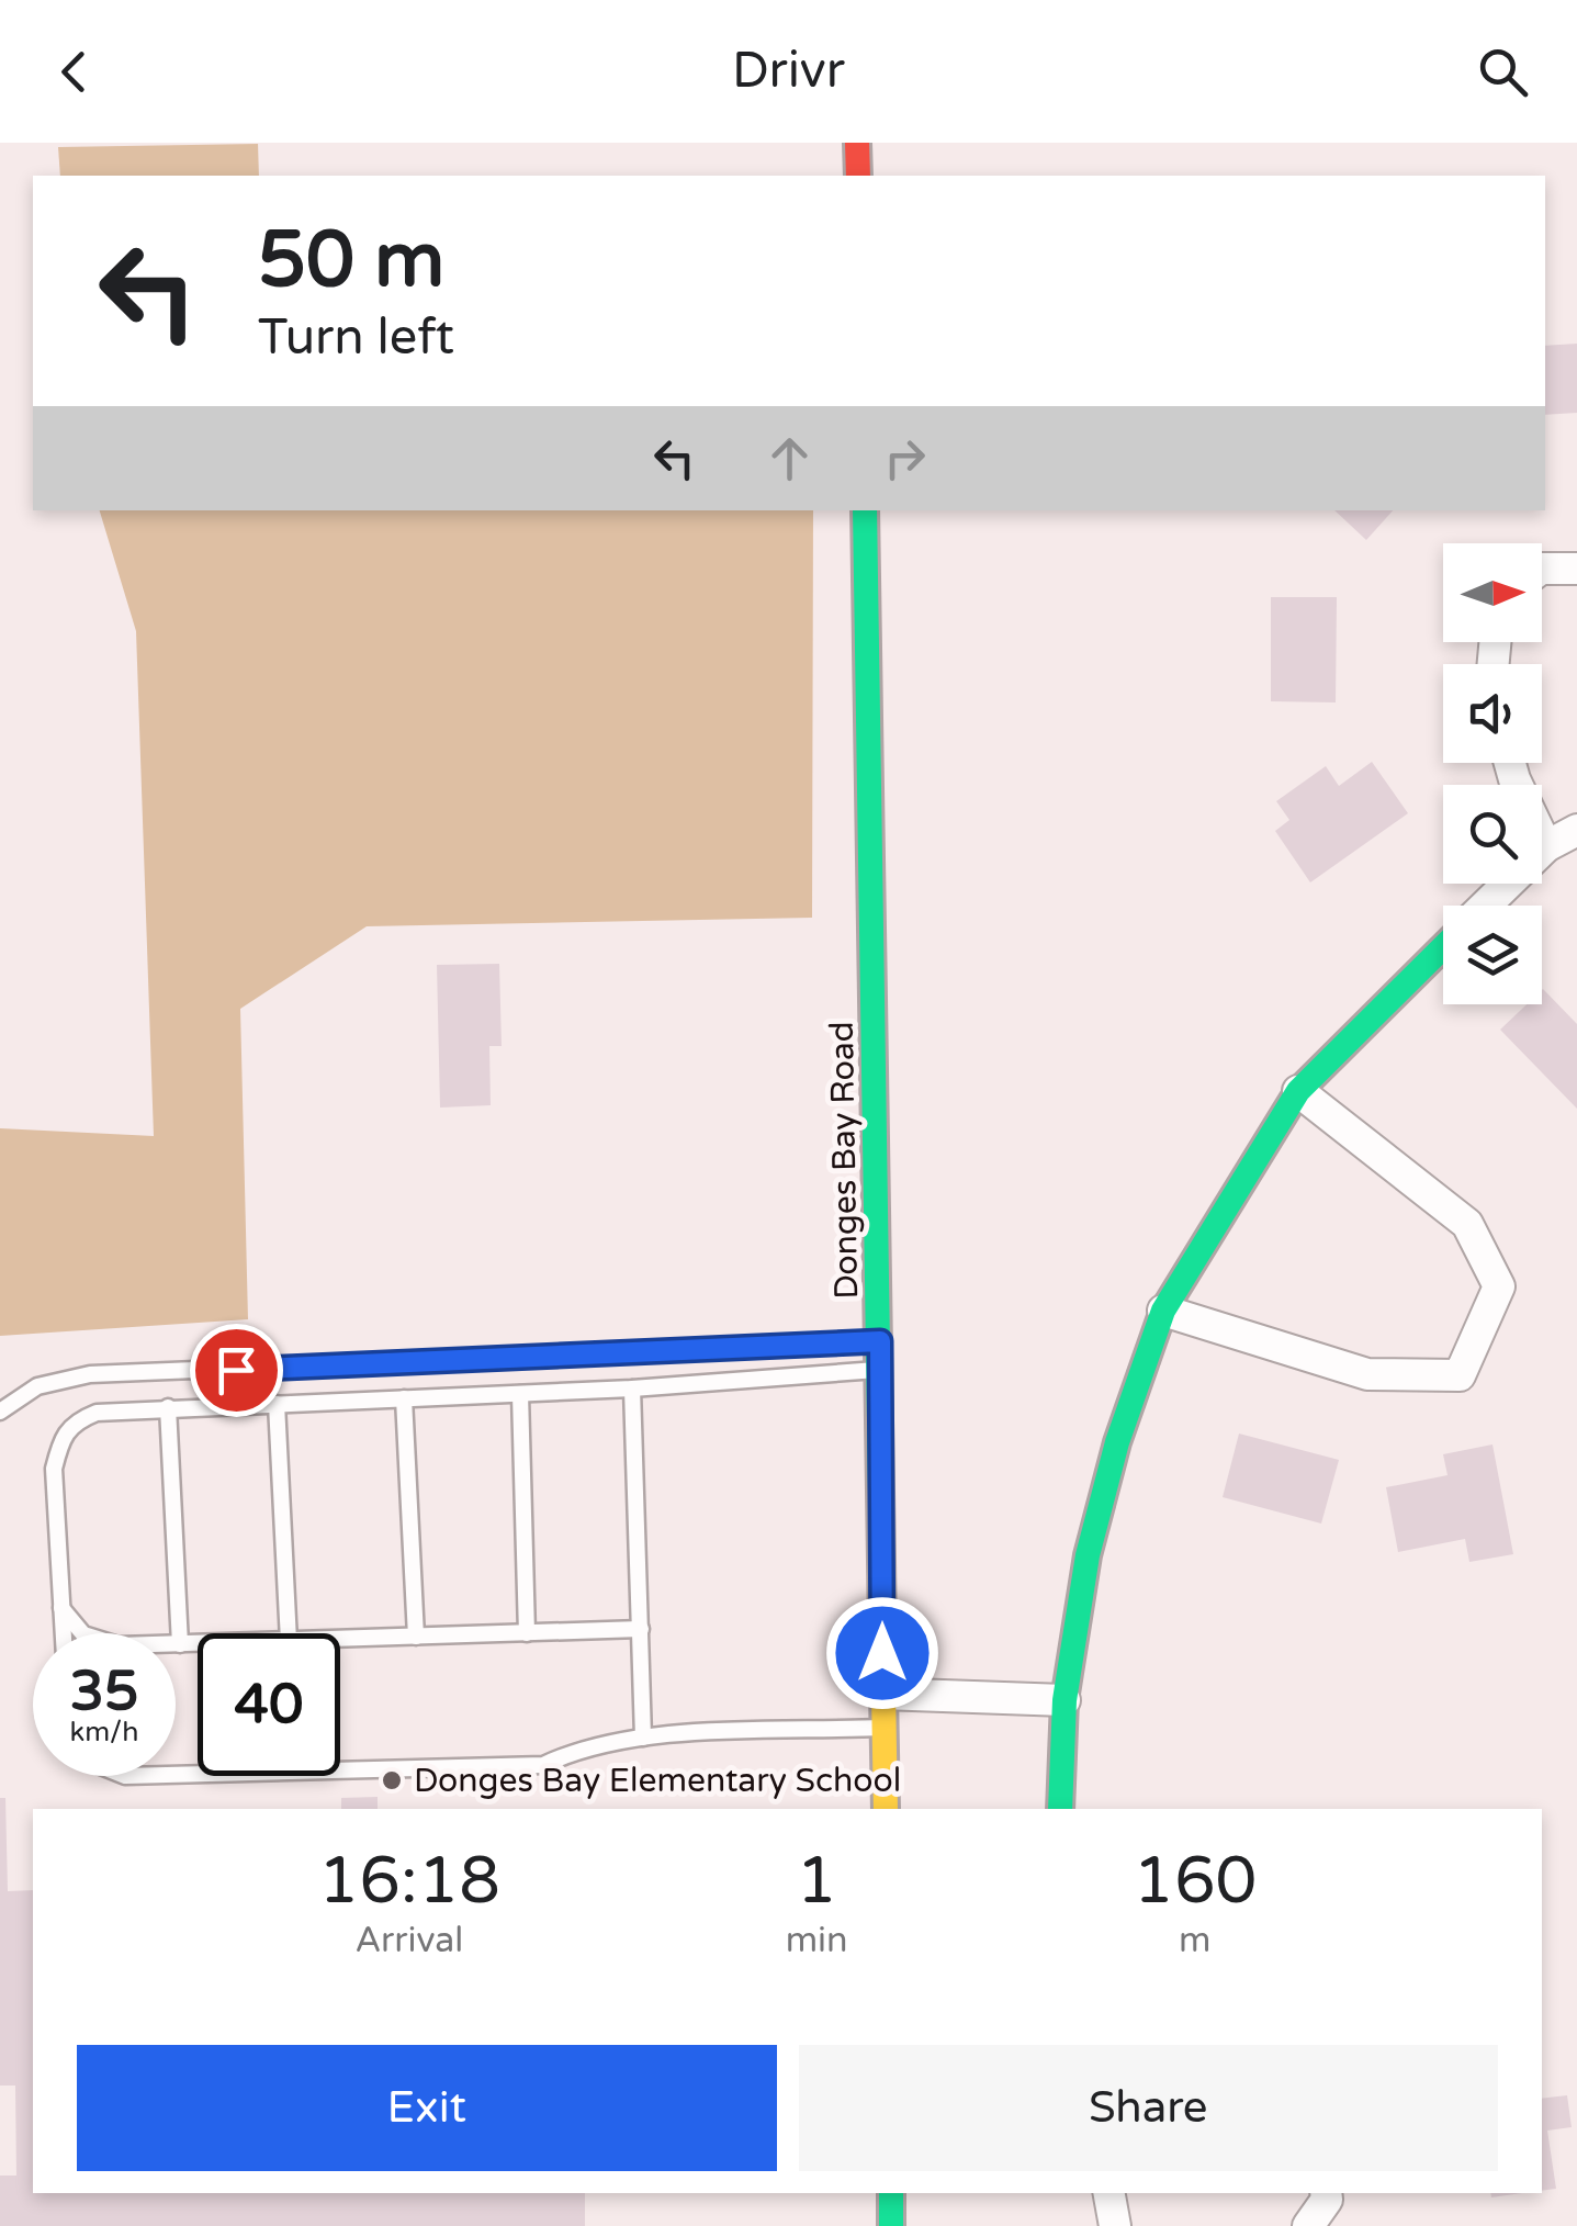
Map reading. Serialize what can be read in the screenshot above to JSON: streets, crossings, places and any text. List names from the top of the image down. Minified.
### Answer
{"streets":{"street":["Donges Bay Road"]},"places":["Donges Bay Elementary School"],"north":"right","page":{"header":"Drivr","turn":["50 m","Turn left"],"speed":"35 km/h","limit":"40","eta":["16:18","Arrival","1","min","160","m"],"buttons":["Exit","Share"]}}
